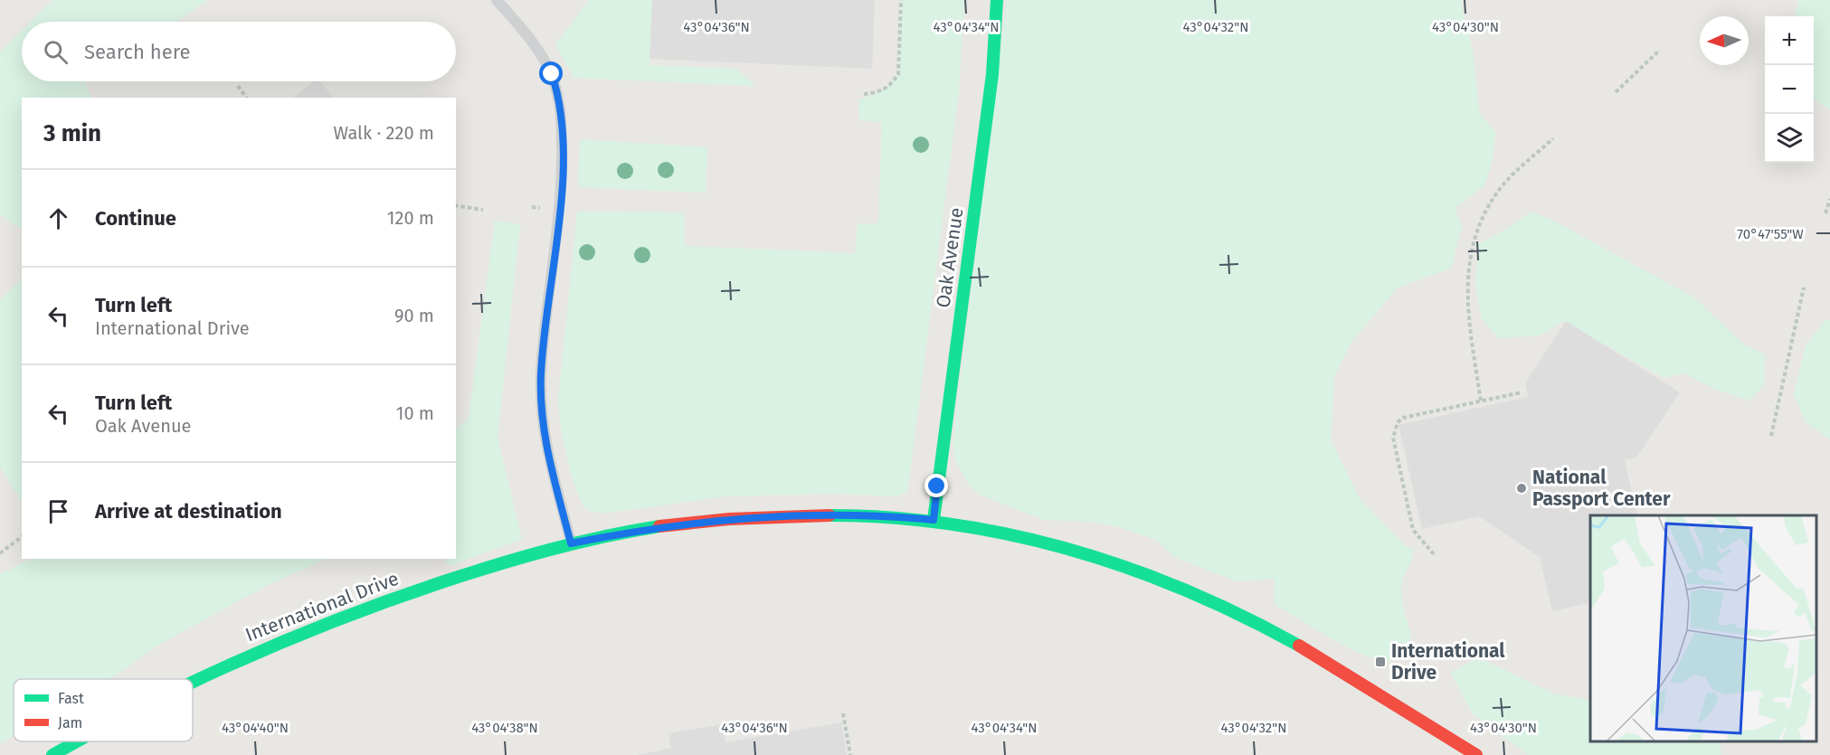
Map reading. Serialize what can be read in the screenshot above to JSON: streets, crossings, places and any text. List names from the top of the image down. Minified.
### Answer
{"streets":{"street":["Oak Avenue","International Drive"]},"crossings":[["Oak Avenue","International Drive"]],"places":{"other":["National Passport Center"],"transit":["International Drive"]},"legend":["Fast","Jam"],"north":"left","page":{"map_buttons":["+","−"],"search":"Search here","heading":["3 min","Walk · 220 m"],"list":[["Continue","120 m"],["Turn left","International Drive","90 m"],["Turn left","Oak Avenue","10 m"],"Arrive at destination"]},"coordinates":["43°04'36\"N","43°04'34\"N","43°04'32\"N","43°04'30\"N","70°47'55\"W","43°04'40\"N","43°04'38\"N"]}
